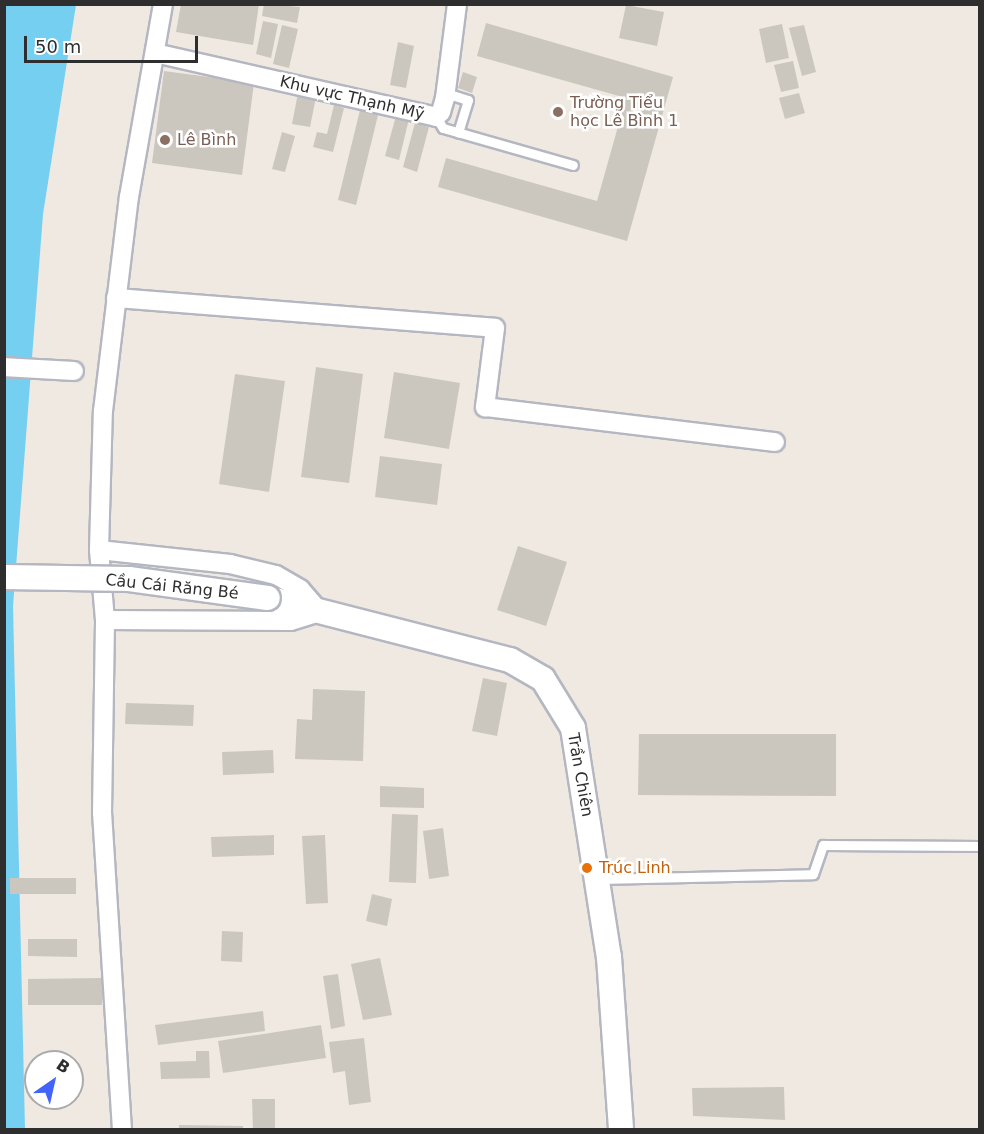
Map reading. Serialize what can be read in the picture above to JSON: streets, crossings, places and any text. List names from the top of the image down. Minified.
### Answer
{"streets":{"street":["Khu vực Thạnh Mỹ","Cầu Cái Răng Bé","Trần Chiên"]},"crossings":[["Cầu Cái Răng Bé","Trần Chiên"]],"places":["Trường Tiểu học Lê Bình 1","Lê Bình","Trúc Linh"],"scale_bar":"50 m","north":"top right"}
